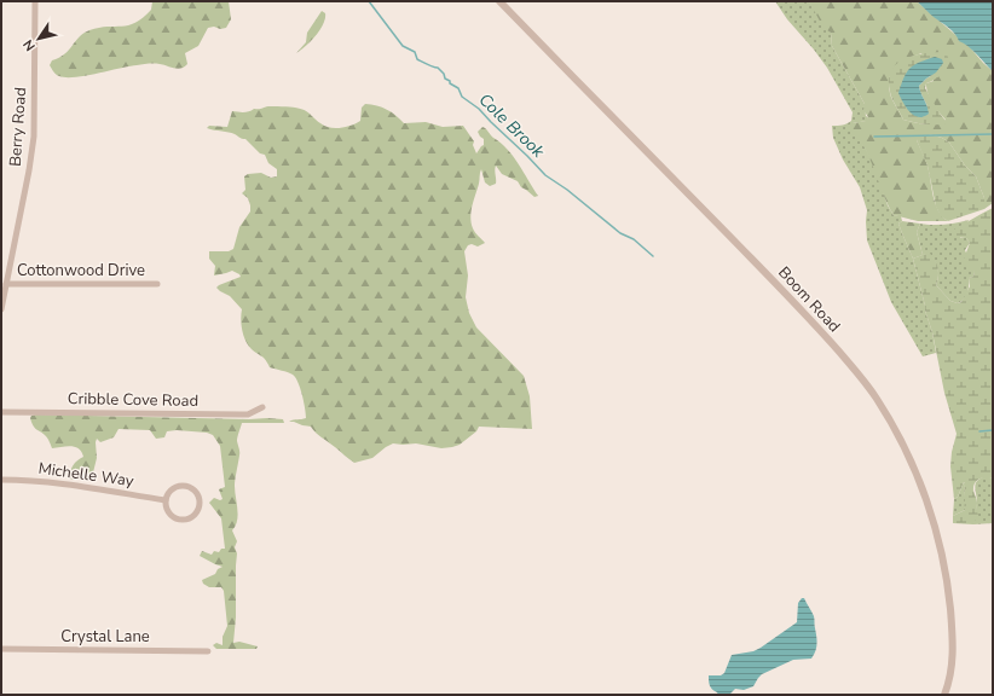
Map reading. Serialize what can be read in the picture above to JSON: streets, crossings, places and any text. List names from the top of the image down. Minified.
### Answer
{"streets":{"street":["Berry Road","Cottonwood Drive","Boom Road","Cribble Cove Road","Michelle Way","Crystal Lane"]},"crossings":[["Berry Road","Cottonwood Drive"]],"water":["Cole Brook"],"north":"bottom left"}
